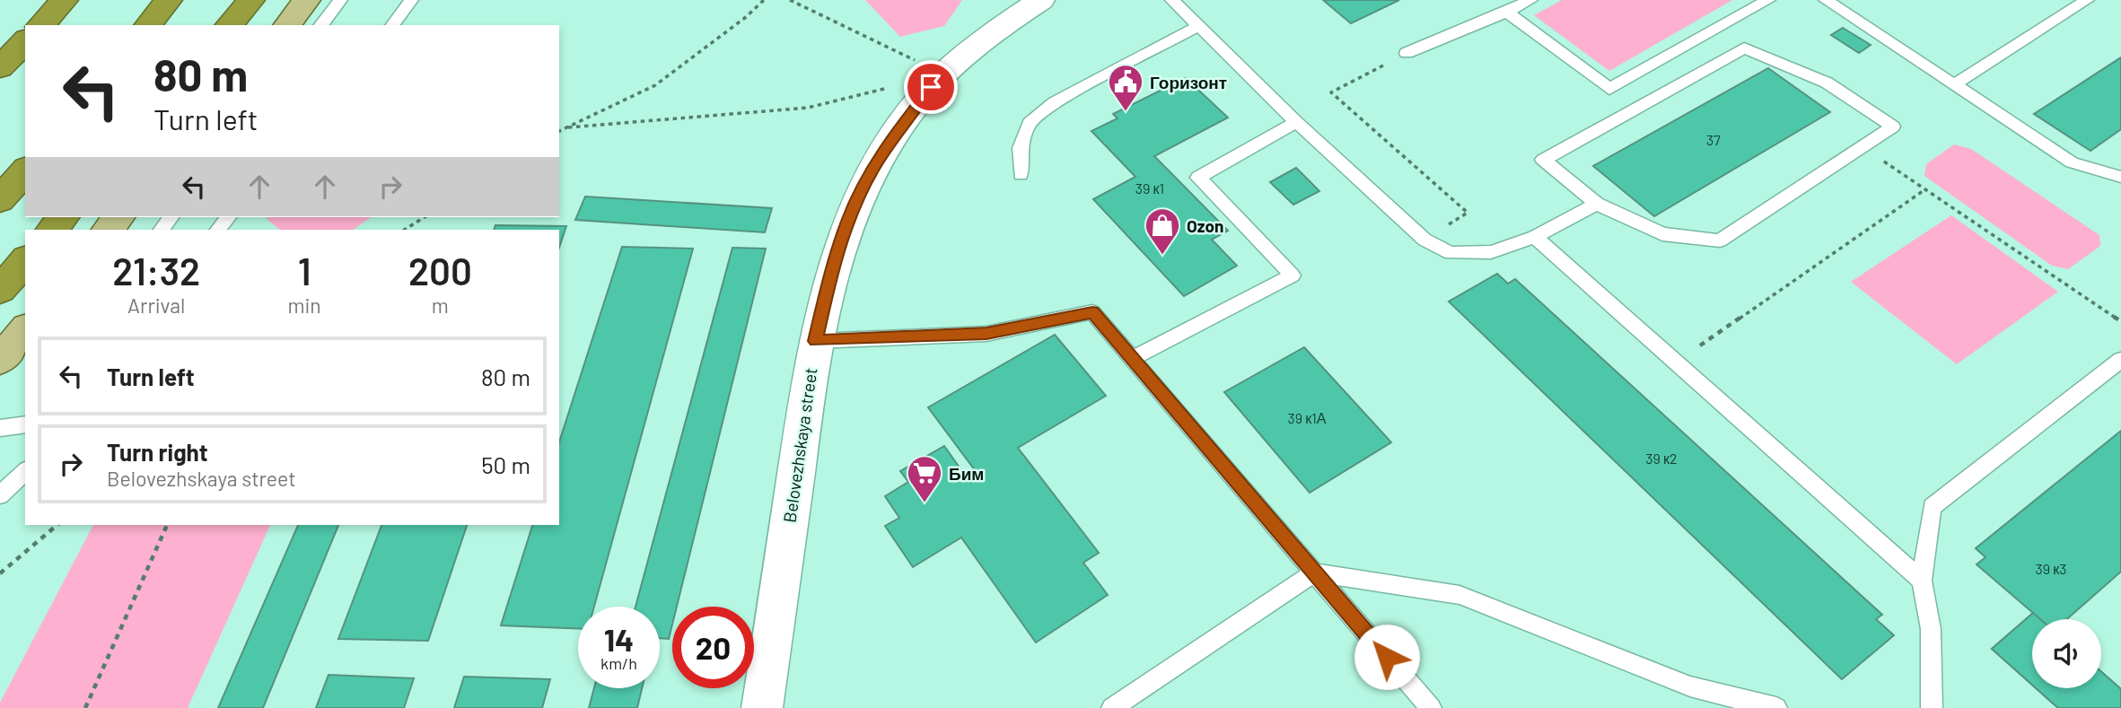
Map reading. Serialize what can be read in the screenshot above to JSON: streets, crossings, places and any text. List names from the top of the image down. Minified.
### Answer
{"streets":{"street":["Belovezhskaya street"]},"places":{"public building":["Горизонт"],"shop":["Ozon"],"supermarket":["Бим"]},"house_numbers":["37","39 к1","39 к1А","39 к2","39 к3"],"page":{"turn":["80 m","Turn left"],"eta":["21:32","Arrival","1","min","200","m"],"list":[{"name":"Turn left","value":"80 m"},{"name":"Turn right","note":"Belovezhskaya street","value":"50 m"}],"speed":"14 km/h","limit":"20"}}
